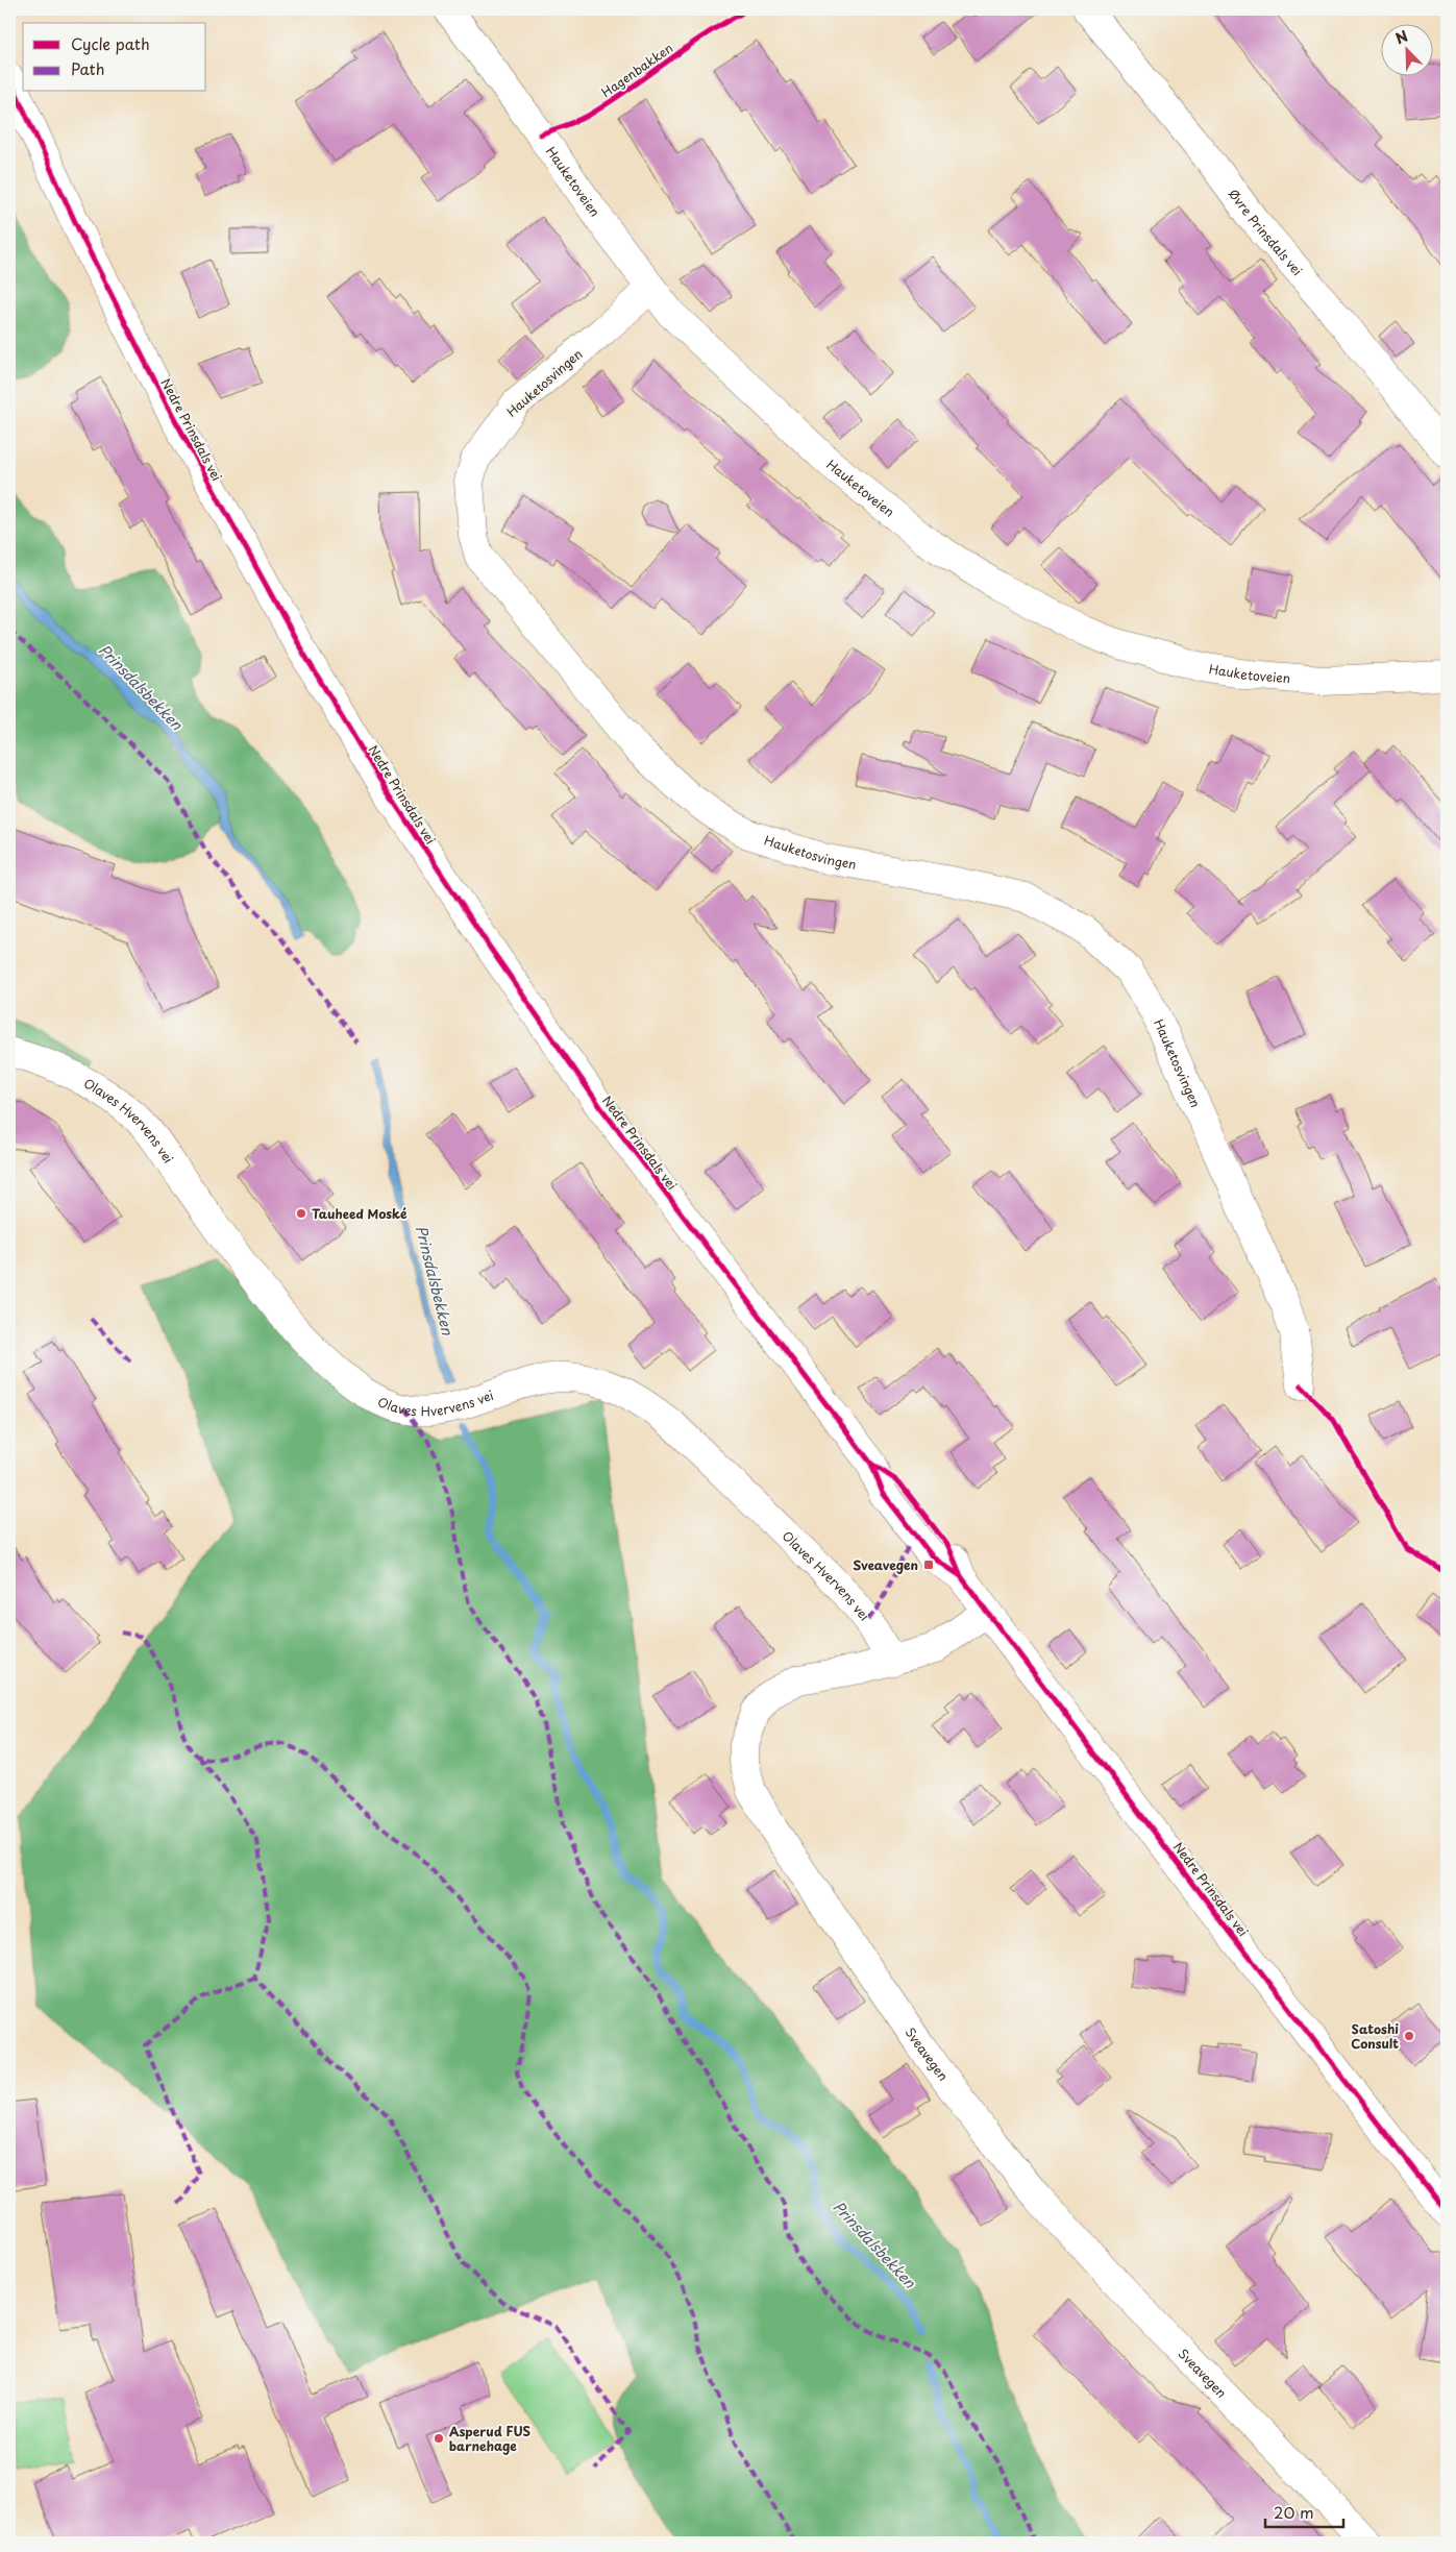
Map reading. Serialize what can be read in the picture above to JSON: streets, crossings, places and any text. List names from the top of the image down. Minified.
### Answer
{"streets":{"street":["Hauketoveien","Øvre Prinsdals vei","Hauketosvingen","Nedre Prinsdals vei","Olaves Hvervens vei","Sveavegen"],"cycle path":["Hagenbakken"]},"crossings":[["Hauketoveien","Hauketosvingen"],["Nedre Prinsdals vei","Sveavegen"],["Olaves Hvervens vei","Sveavegen"]],"water":["Prinsdalsbekken"],"places":{"other":["Tauheed Moské","Satoshi Consult","Asperud FUS barnehage"],"transit":["Sveavegen"]},"legend":["Cycle path","Path"],"scale_bar":"20 m","north":"top left"}
